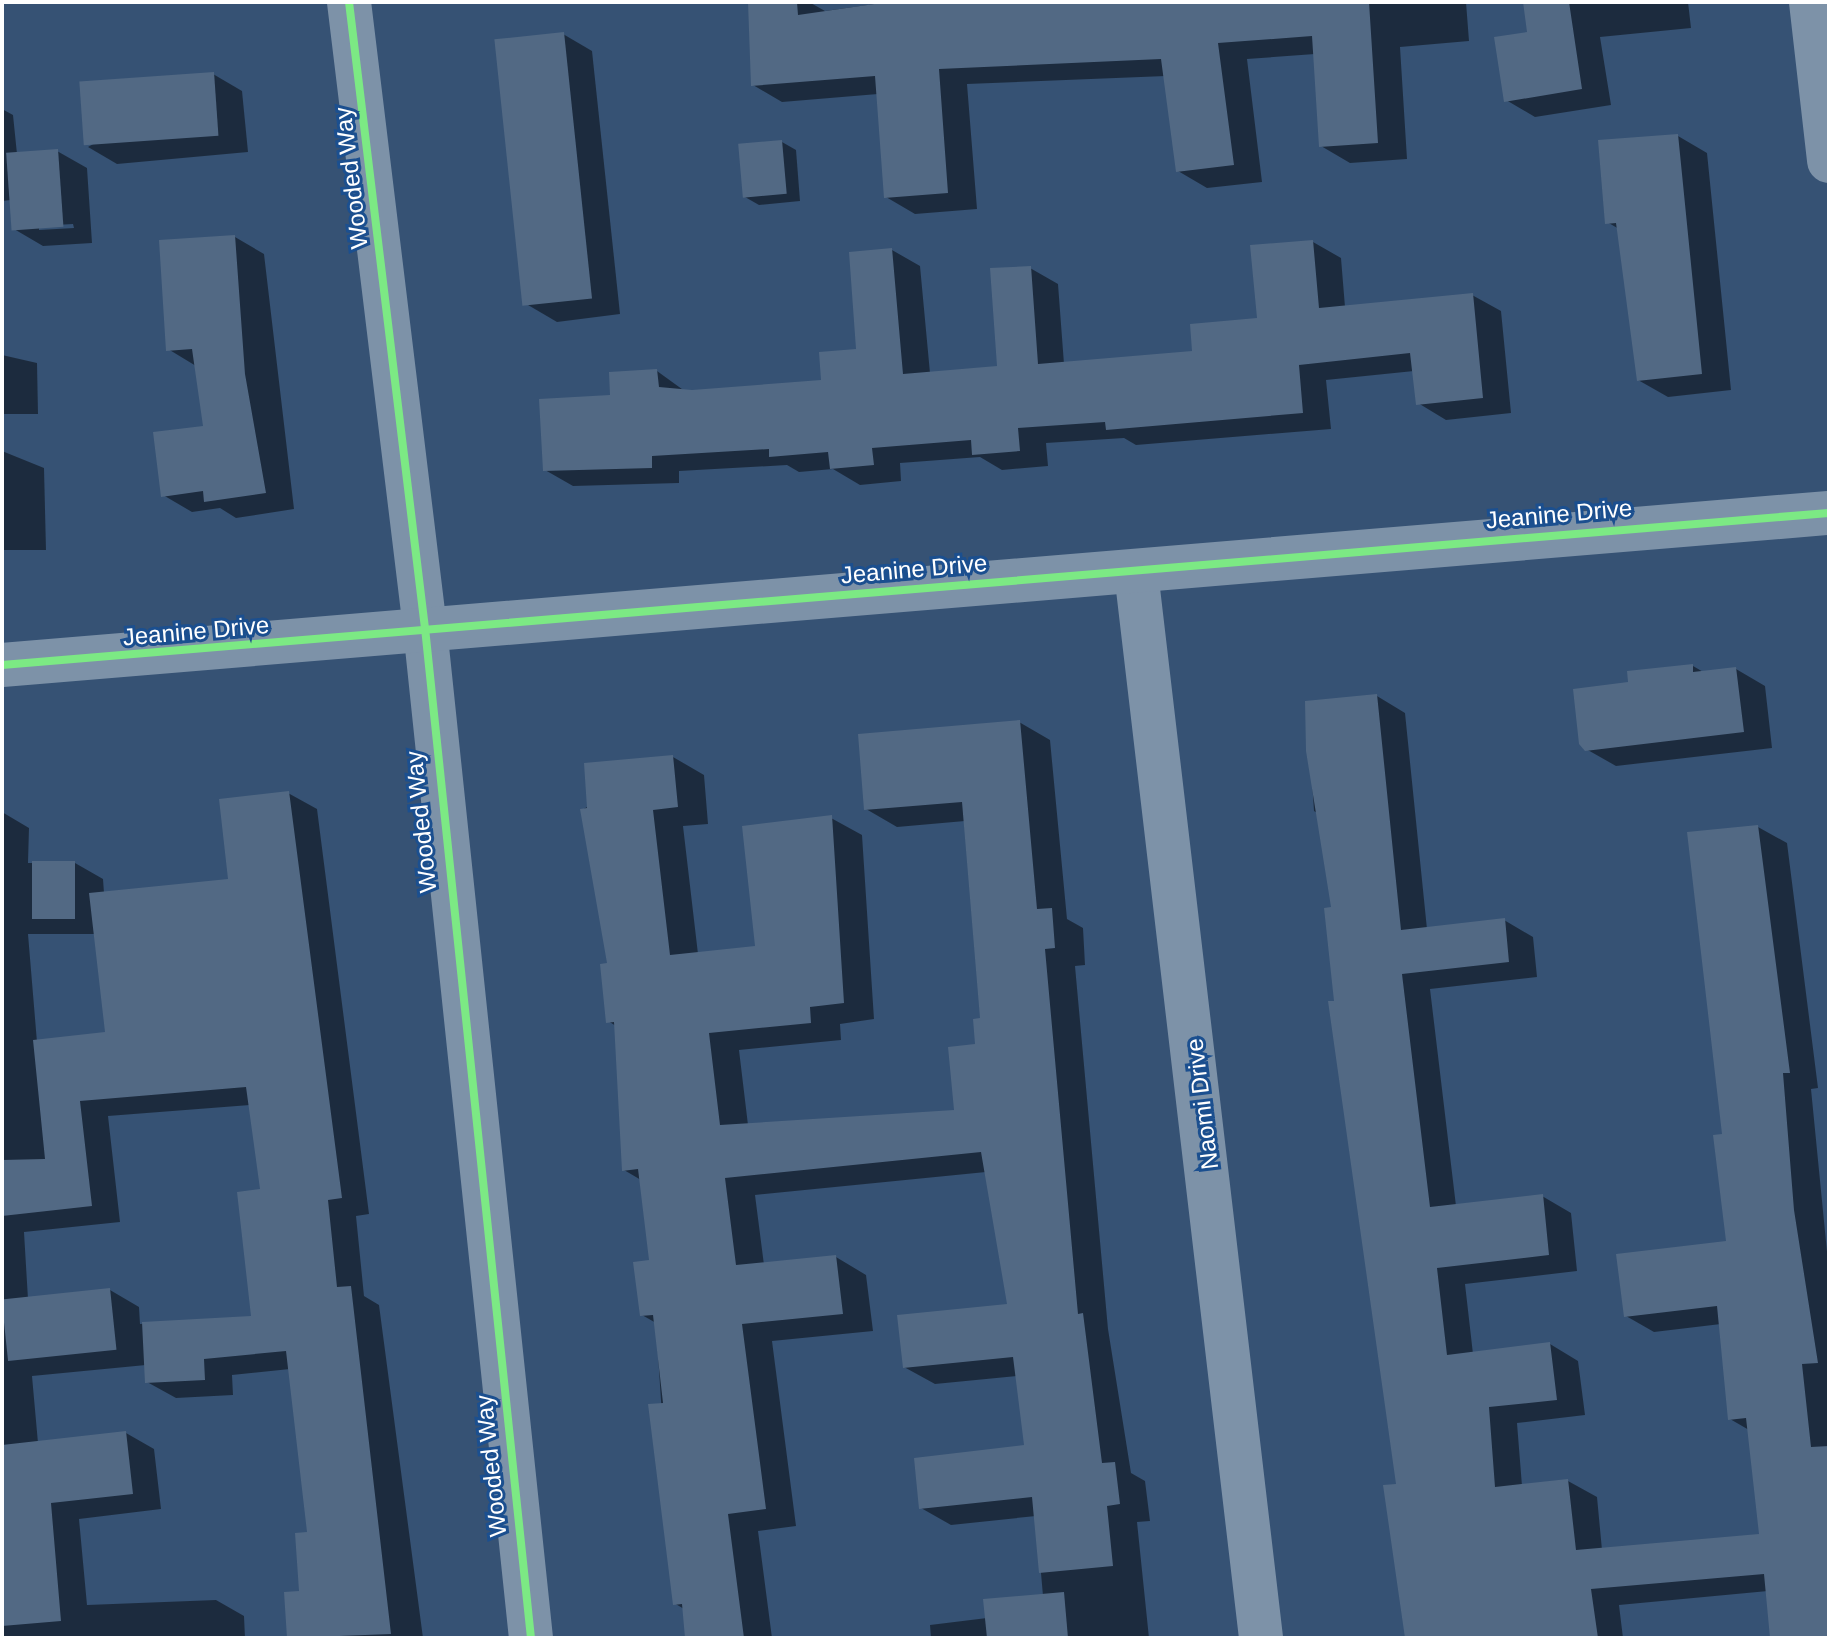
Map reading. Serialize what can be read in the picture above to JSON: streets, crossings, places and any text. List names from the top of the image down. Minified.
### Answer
{"streets":{"street":["Wooded Way","Jeanine Drive","Naomi Drive"]},"crossings":[["Wooded Way","Jeanine Drive"],["Jeanine Drive","Naomi Drive"]]}
